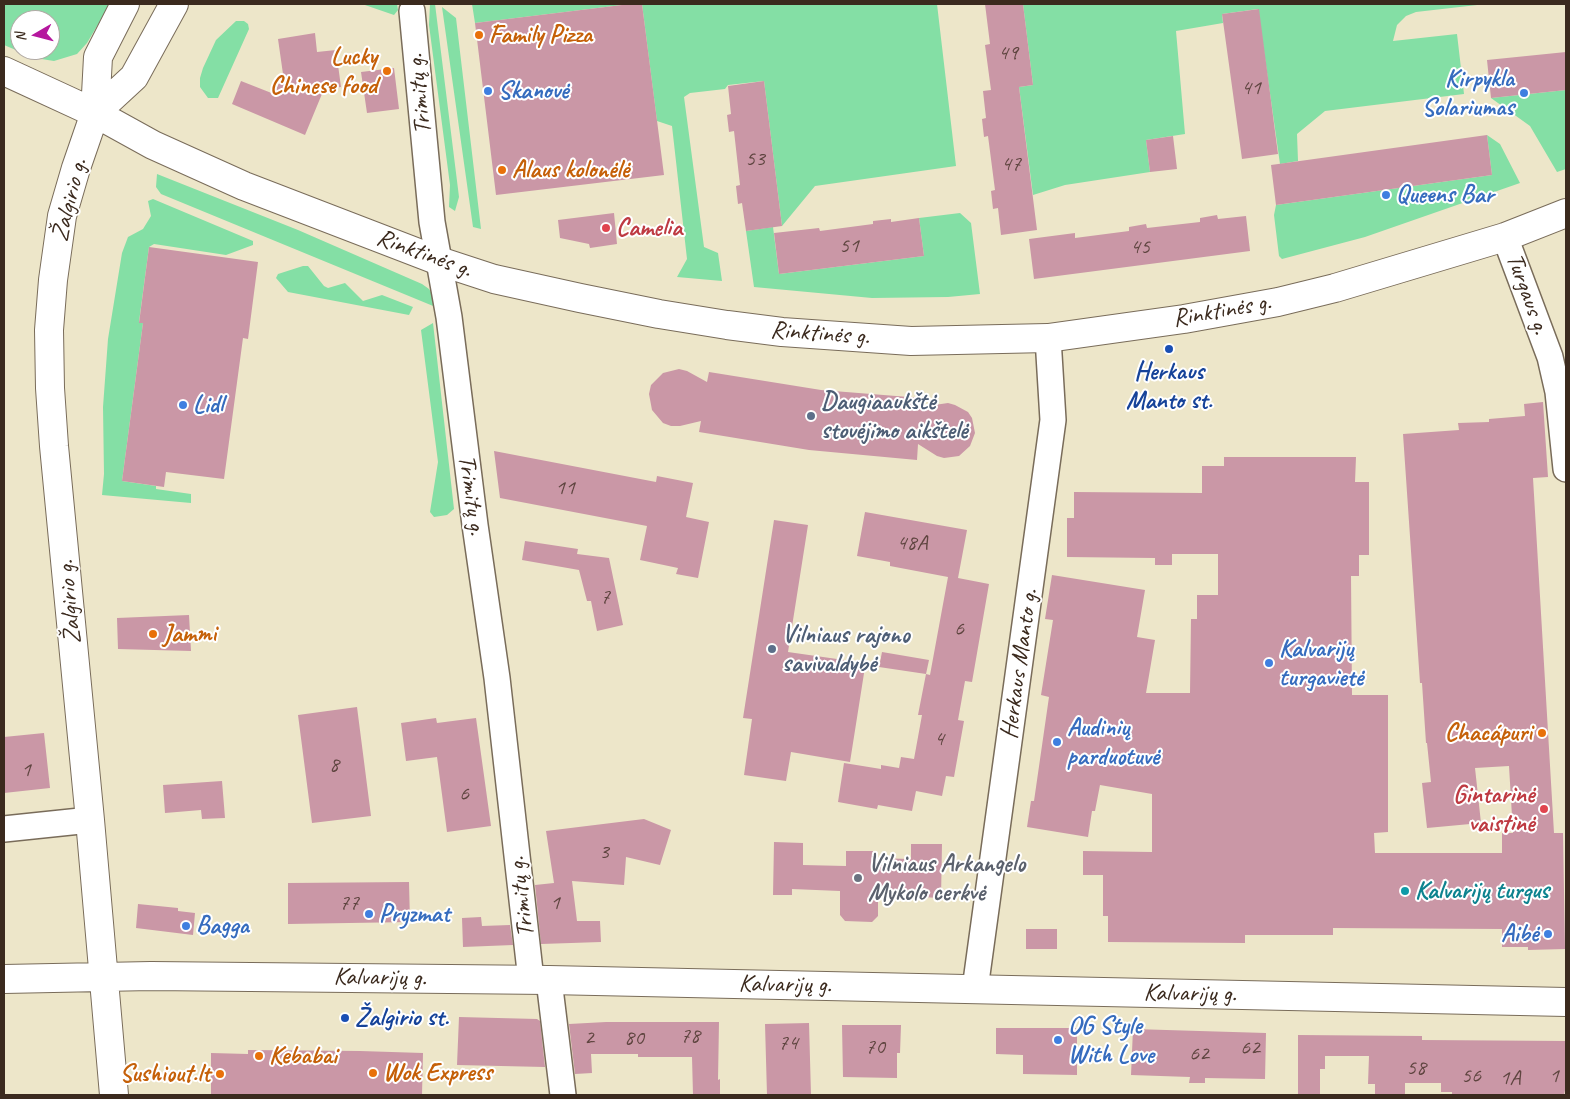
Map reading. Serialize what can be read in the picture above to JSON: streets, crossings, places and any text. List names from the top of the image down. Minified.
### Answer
{"streets":{"main road":["Žalgirio g.","Rinktinės g.","Kalvarijų g."],"street":["Trimitų g.","Turgaus g.","Herkaus Manto g."]},"crossings":[["Trimitų g.","Rinktinės g."],["Trimitų g.","Kalvarijų g."],["Žalgirio g.","Rinktinės g."],["Žalgirio g.","Kalvarijų g."],["Rinktinės g.","Turgaus g."],["Rinktinės g.","Herkaus Manto g."],["Herkaus Manto g.","Kalvarijų g."]],"places":["Family Pizza","Lucky Chinese food","Skanovė","Kirpykla Solariumas","Alaus kolonėlė","Queens Bar","Camelia","Herkaus Manto st.","Lidl","Daugiaaukštė stovėjimo aikštelė","Jammi","Vilniaus rajono savivaldybė","Kalvarijų turgavietė","Chacápuri","Audinių parduotuvė","Gintarinė vaistinė","Vilniaus Arkangelo Mykolo cerkvė","Kalvarijų turgus","Pryzmat","Bagga","Aibė","Žalgirio st.","OG Style With Love","Kebabai","Wok Express","Sushiout.lt"],"house_numbers":["49","41","53","47","51","45","11","48A","7","6","4","8","1","6","3","77","1","78","2","80","74","70","62","62","58","56","1","1A"],"north":"left"}
